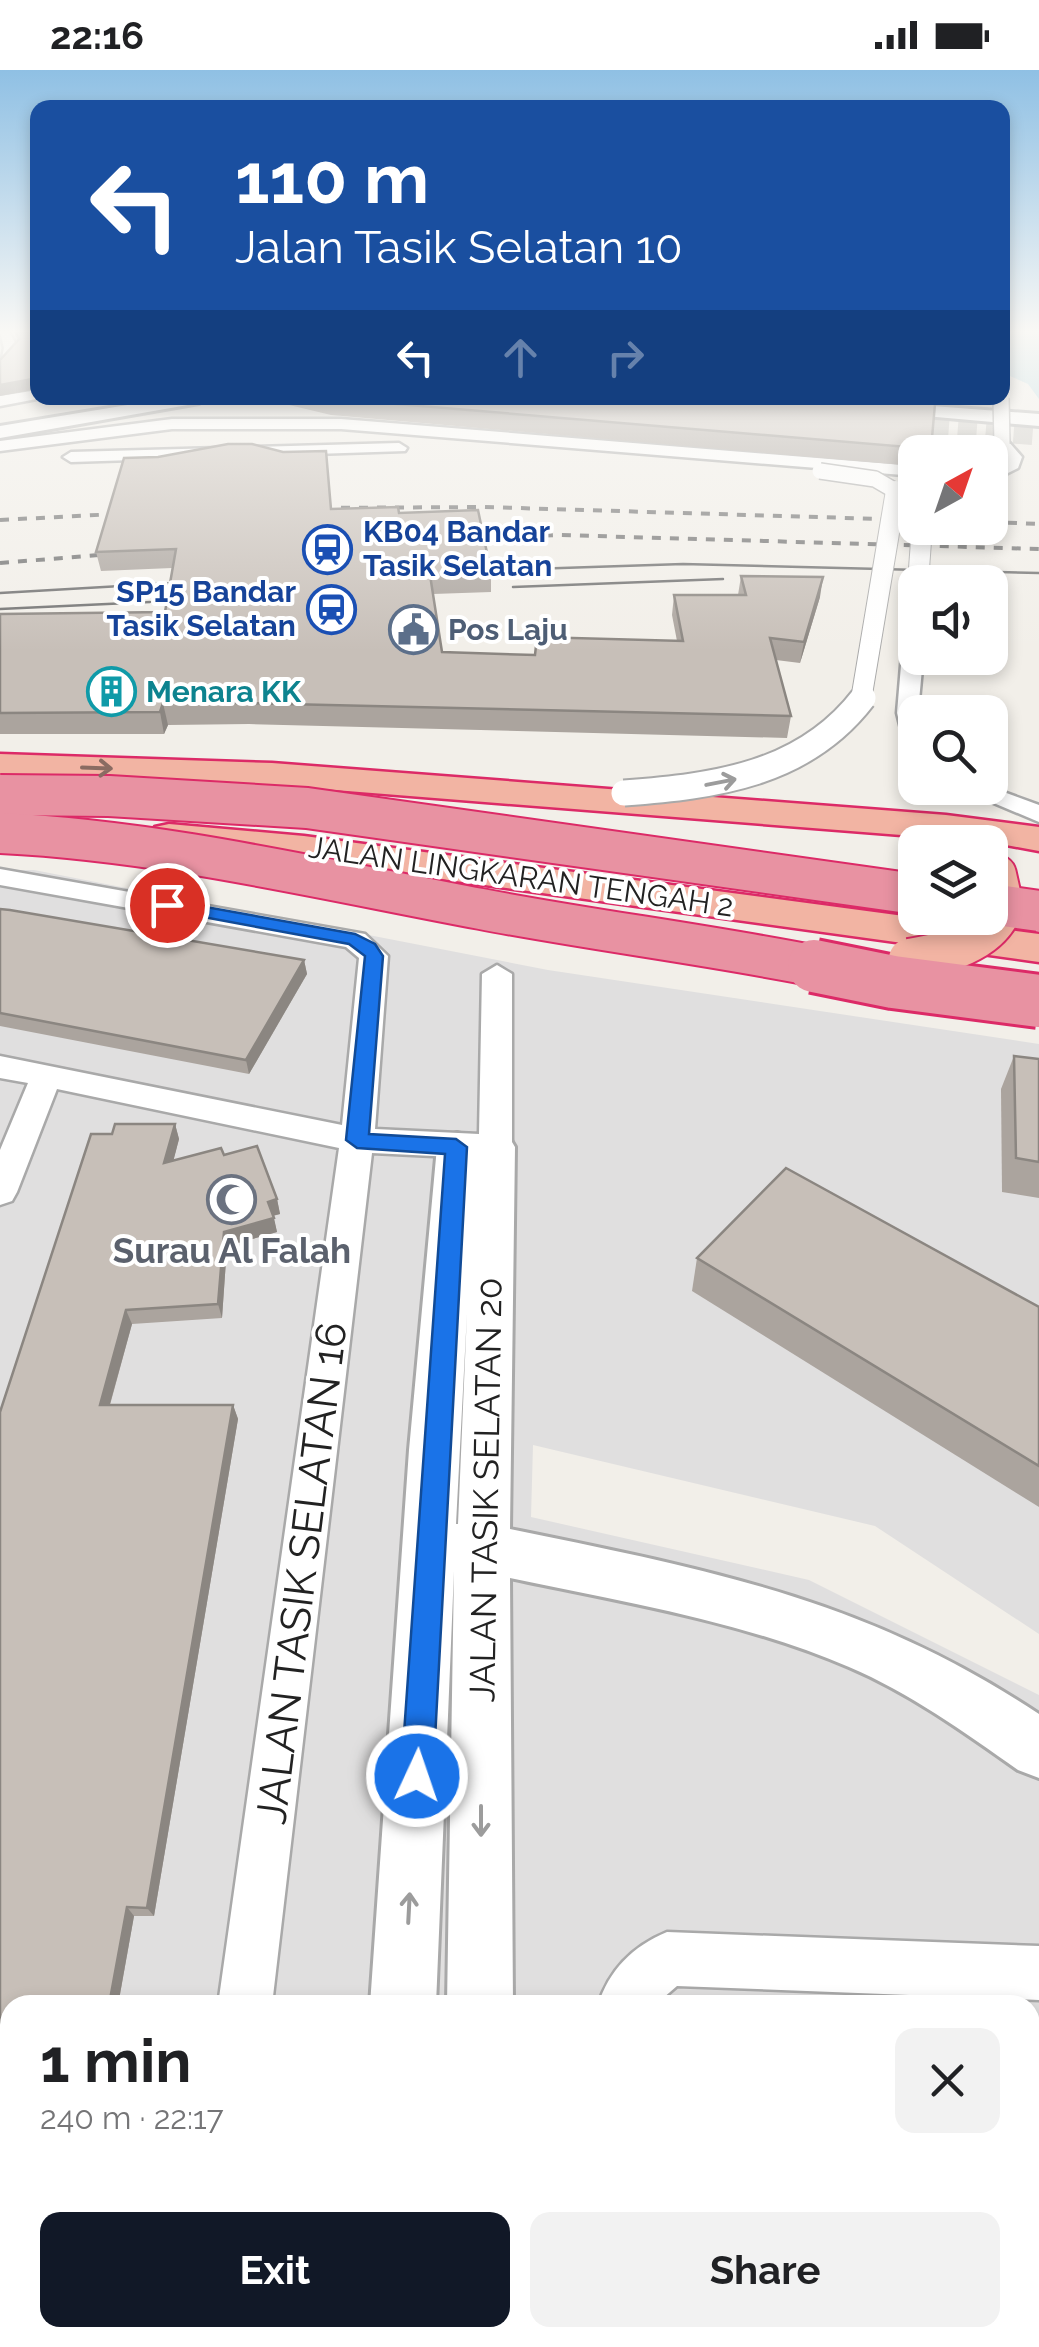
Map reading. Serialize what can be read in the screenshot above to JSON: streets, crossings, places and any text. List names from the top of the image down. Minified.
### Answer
{"streets":{"highway":["JALAN LINGKARAN TENGAH 2"],"street":["JALAN TASIK SELATAN 20","JALAN TASIK SELATAN 16"]},"places":{"station":["KB04 Bandar Tasik Selatan","SP15 Bandar Tasik Selatan"],"public building":["Pos Laju"],"building":["Menara KK"],"mosque":["Surau Al Falah"]},"north":"top right","page":{"status":"22:16","turn":["110 m","Jalan Tasik Selatan 10"],"heading":["1 min","240 m · 22:17"],"buttons":["Exit","Share"]}}
